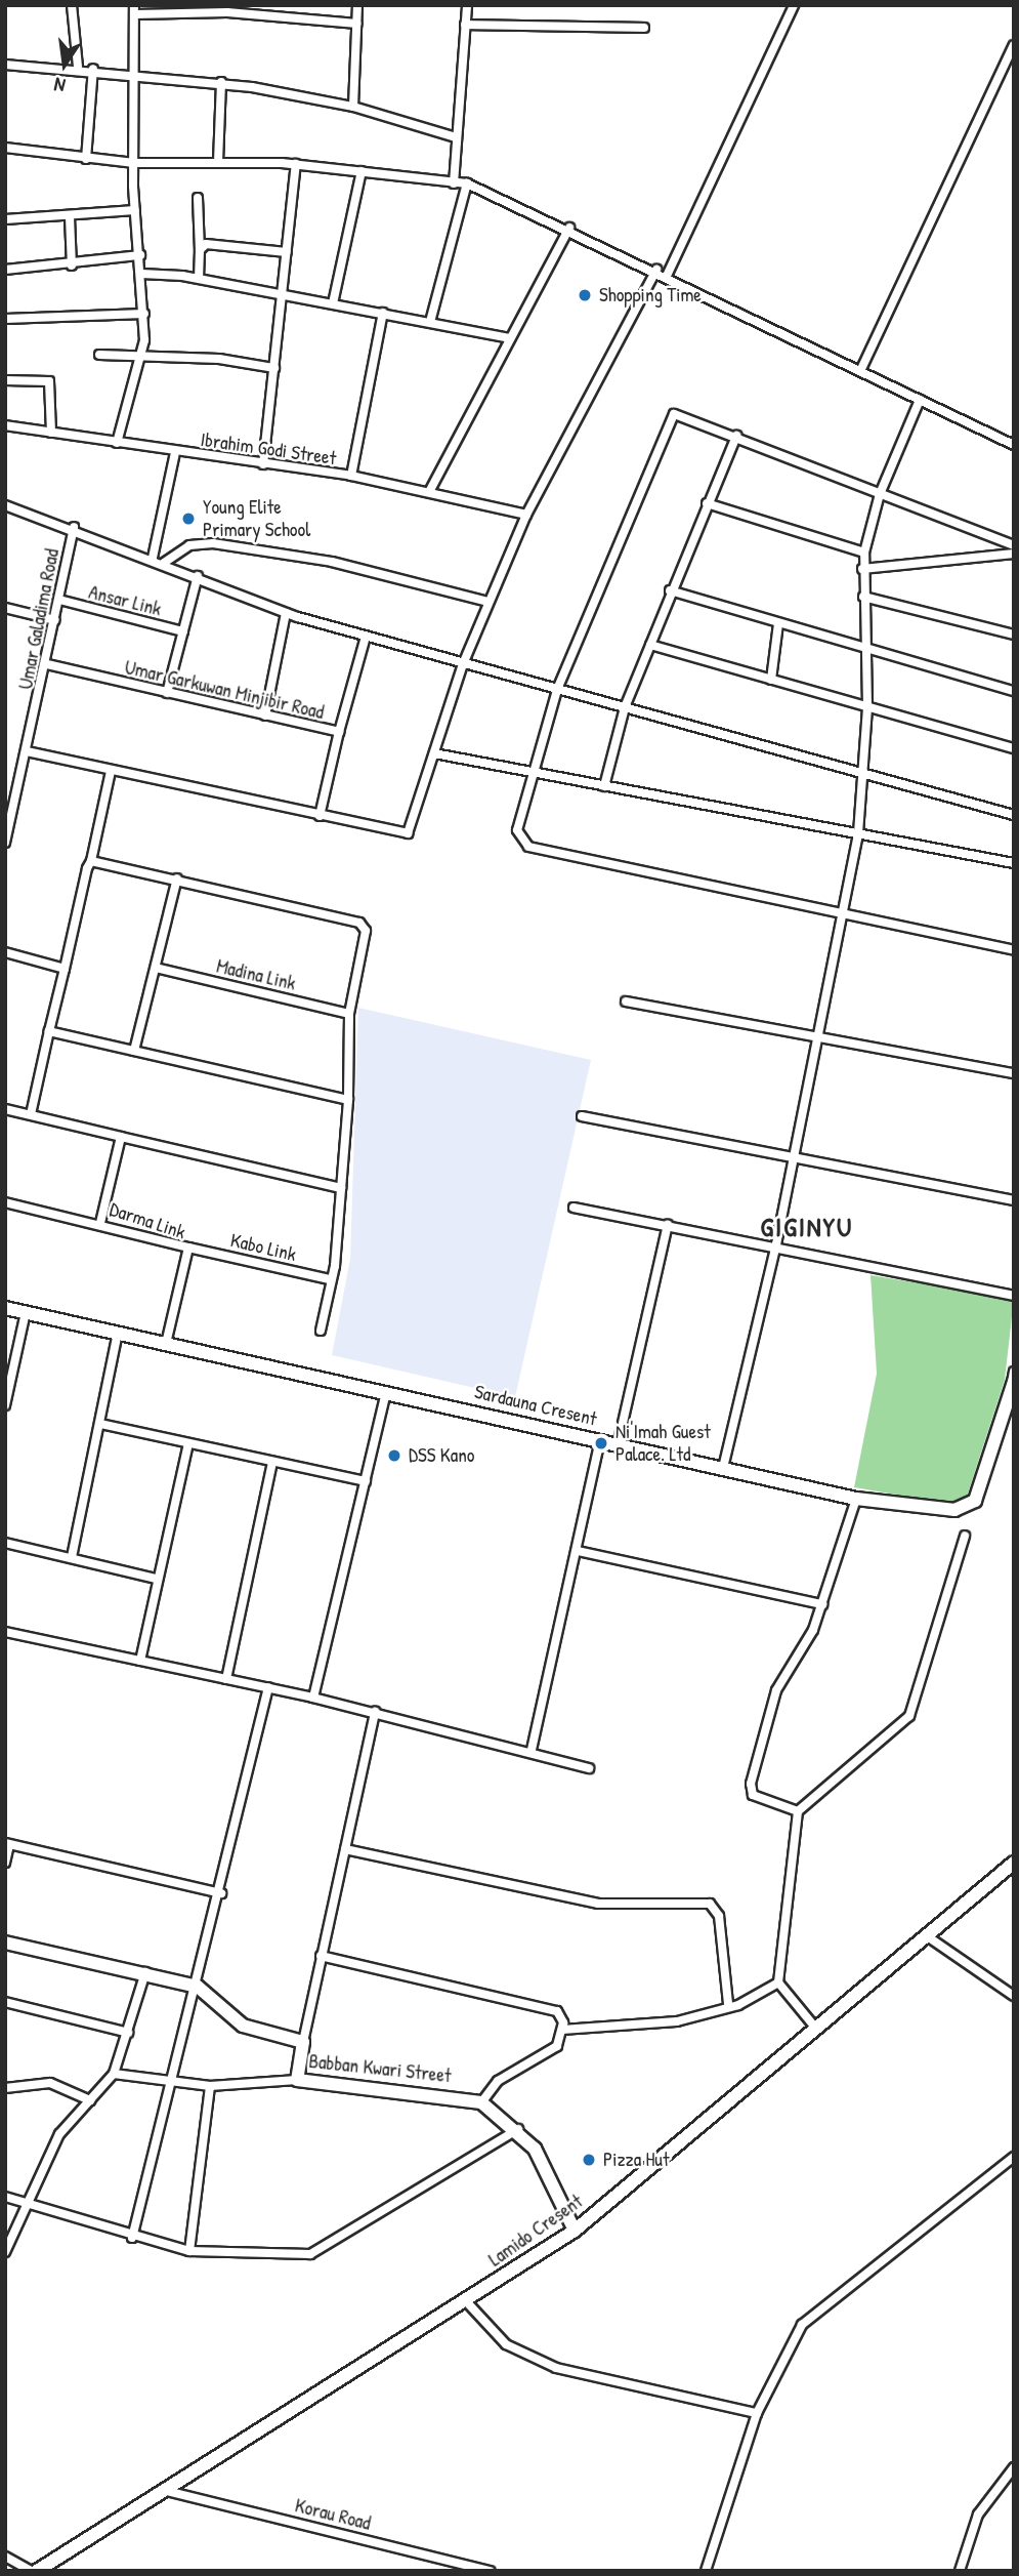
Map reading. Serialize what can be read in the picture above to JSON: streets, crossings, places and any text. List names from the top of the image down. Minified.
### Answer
{"streets":{"street":["Ibrahim Godi Street","Ansar Link","Umar Galadima Road","Umar Garkuwan Minjibir Road","Madina Link","Darma Link","Kabo Link","Sardauna Cresent","Babban Kwari Street","Lamido Cresent","Korau Road"]},"crossings":[["Ansar Link","Umar Galadima Road"],["Umar Galadima Road","Umar Garkuwan Minjibir Road"],["Darma Link","Kabo Link"],["Darma Link","Sardauna Cresent"],["Babban Kwari Street","Lamido Cresent"],["Lamido Cresent","Korau Road"]],"districts":["GIGINYU"],"places":["Shopping Time","Young Elite Primary School","Ni'Imah Guest Palace. Ltd","DSS Kano","Pizza Hut"],"north":"bottom"}
